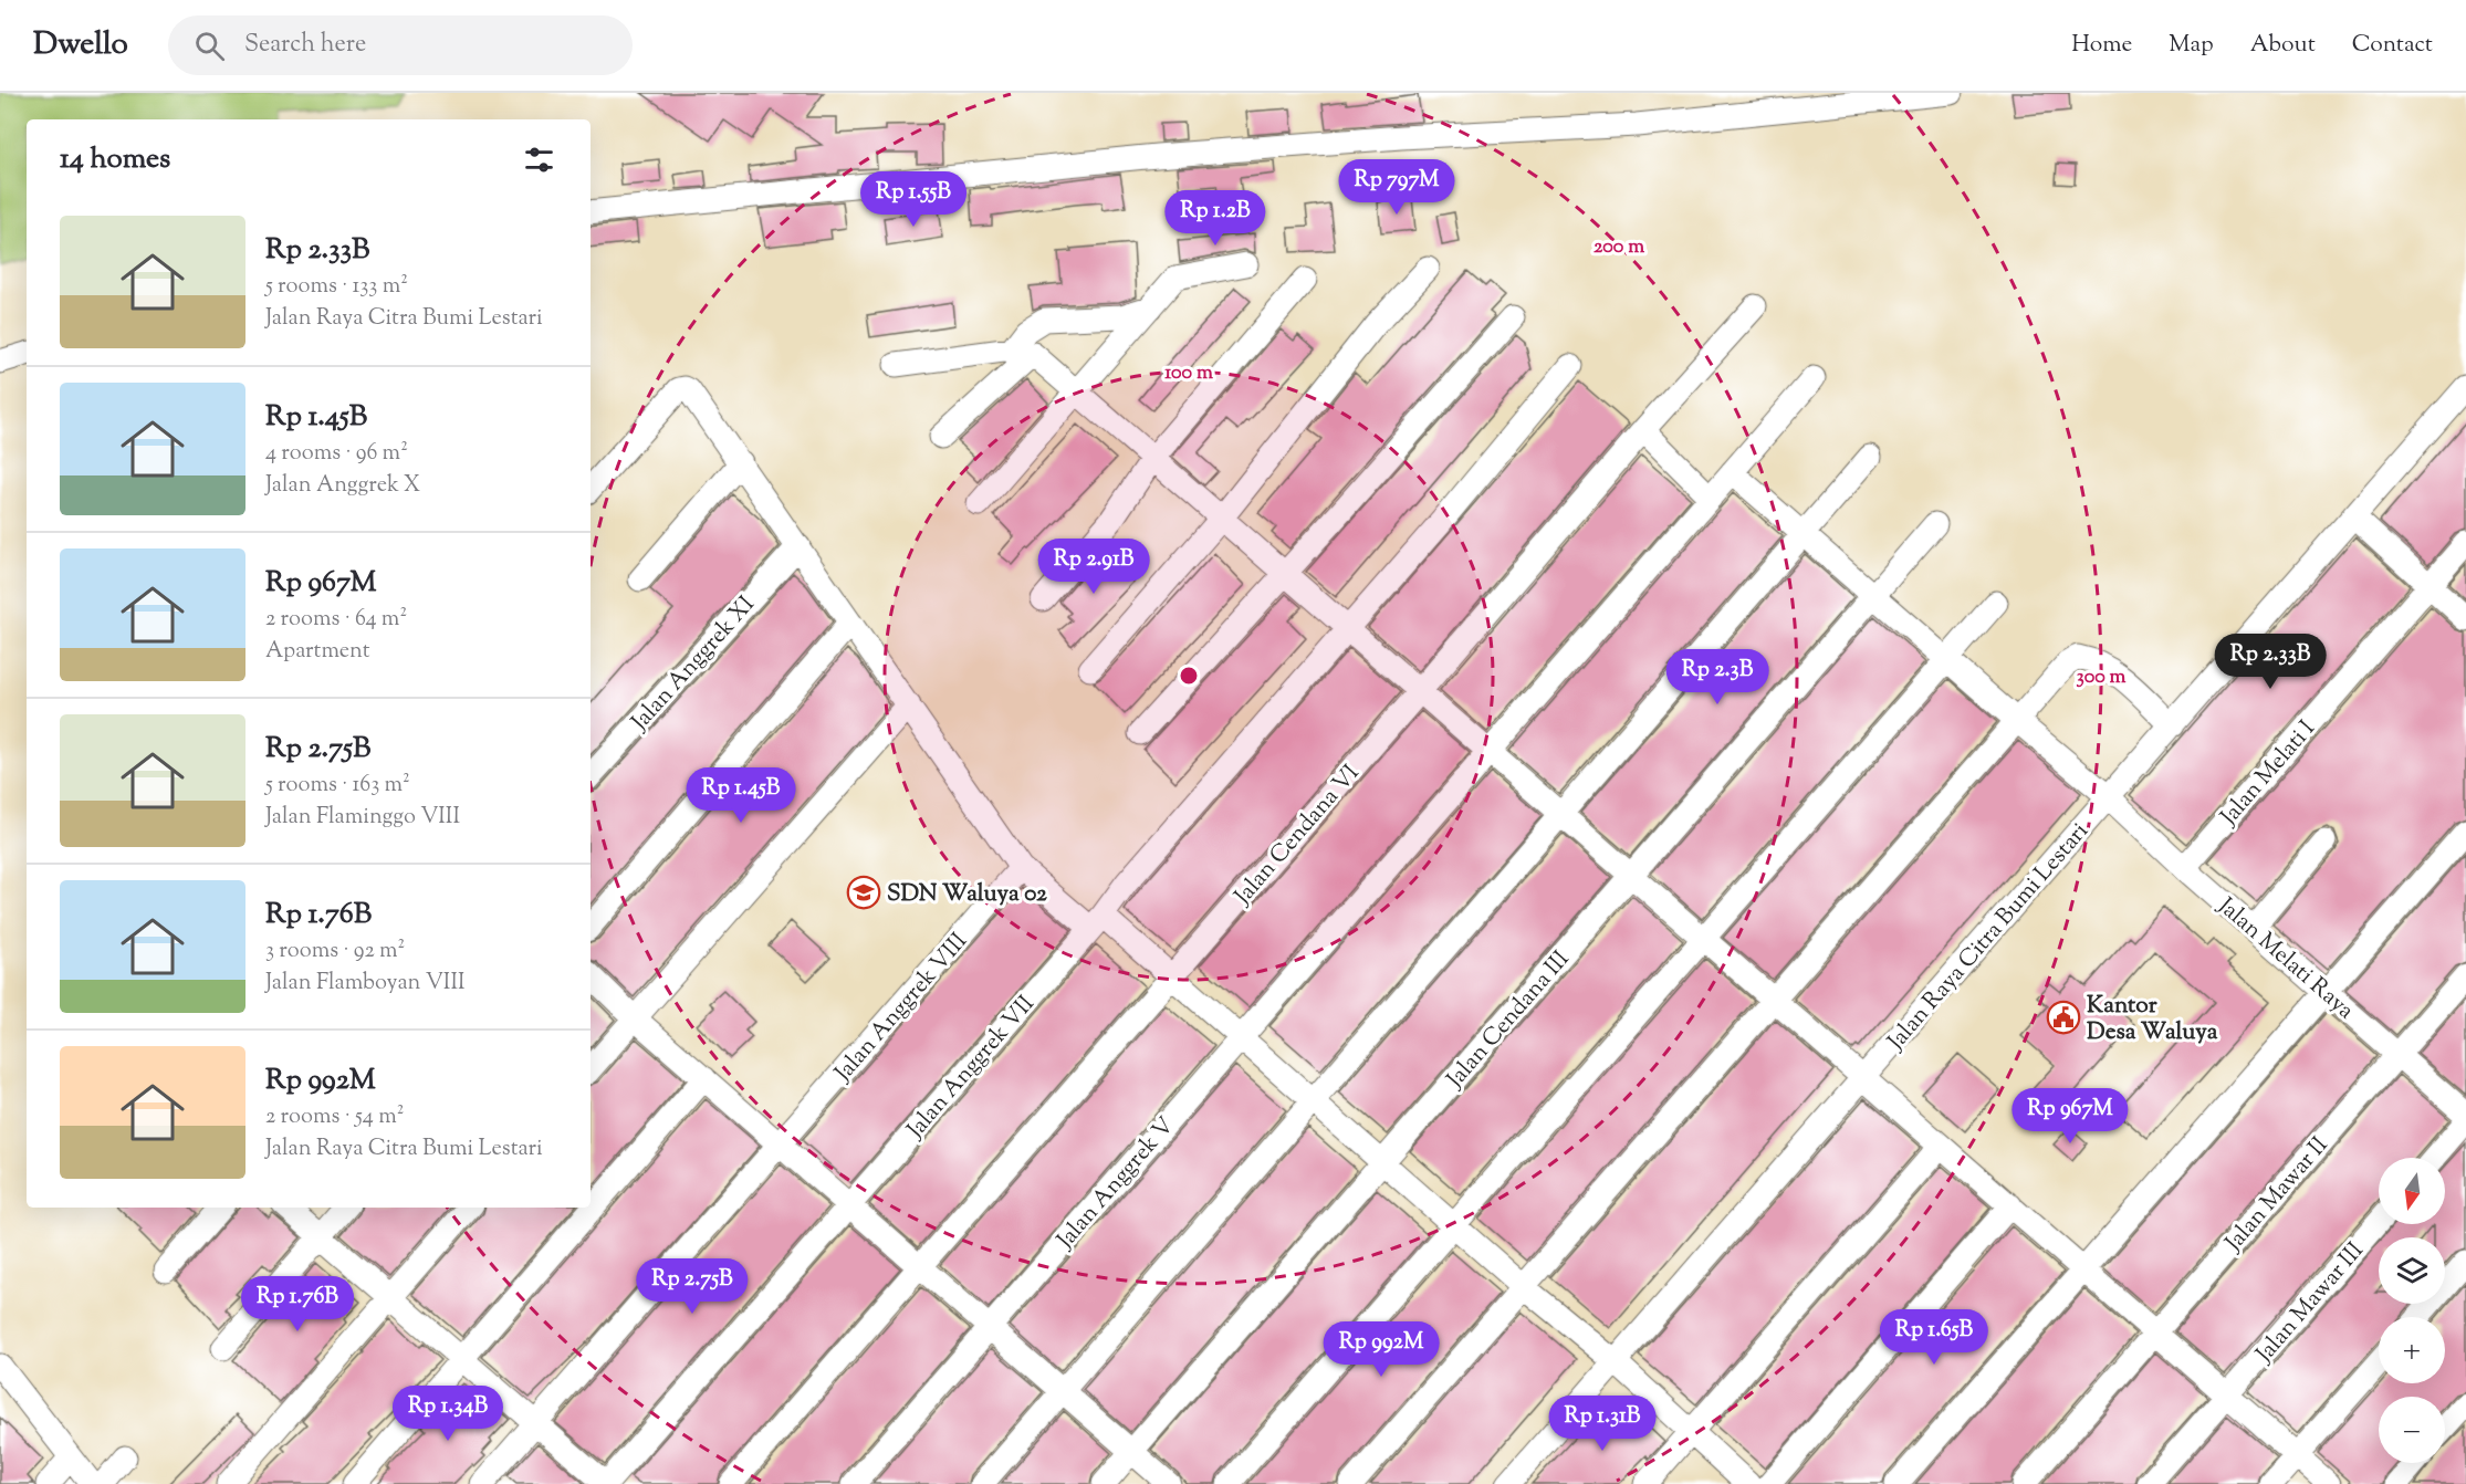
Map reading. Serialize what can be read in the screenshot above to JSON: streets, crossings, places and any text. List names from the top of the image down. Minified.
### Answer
{"streets":{"street":["Jalan Anggrek XI","Jalan Melati I","Jalan Cendana VI","Jalan Raya Citra Bumi Lestari","Jalan Melati Raya","Jalan Anggrek VIII","Jalan Cendana III","Jalan Anggrek VII","Jalan Anggrek V","Jalan Mawar II","Jalan Mawar III"]},"crossings":[["Jalan Melati I","Jalan Melati Raya"],["Jalan Raya Citra Bumi Lestari","Jalan Melati Raya"],["Jalan Melati Raya","Jalan Cendana III"],["Jalan Melati Raya","Jalan Anggrek V"],["Jalan Melati Raya","Jalan Mawar II"]],"places":{"school or university":["SDN Waluya 02"],"public building":["Kantor Desa Waluya"]},"north":"bottom","page":{"header":"Dwello","search":"Search here","nav":["Home","Map","About","Contact"],"heading":"14 homes","price":["Rp 797M","Rp 1.55B","Rp 1.2B","Rp 2.91B","Rp 2.33B","Rp 2.3B","Rp 1.45B","Rp 967M","Rp 2.75B","Rp 1.76B","Rp 1.65B","Rp 992M","Rp 1.34B","Rp 1.31B"],"list":[{"name":"Rp 2.33B","note":"5 rooms · 133 m² · Jalan Raya Citra Bumi Lestari"},{"name":"Rp 1.45B","note":"4 rooms · 96 m² · Jalan Anggrek X"},{"name":"Rp 967M","note":"2 rooms · 64 m² · Apartment"},{"name":"Rp 2.75B","note":"5 rooms · 163 m² · Jalan Flaminggo VIII"},{"name":"Rp 1.76B","note":"3 rooms · 92 m² · Jalan Flamboyan VIII"},{"name":"Rp 992M","note":"2 rooms · 54 m² · Jalan Raya Citra Bumi Lestari"}],"map_buttons":["+","−"]},"rings":["200 m","100 m","300 m"]}
